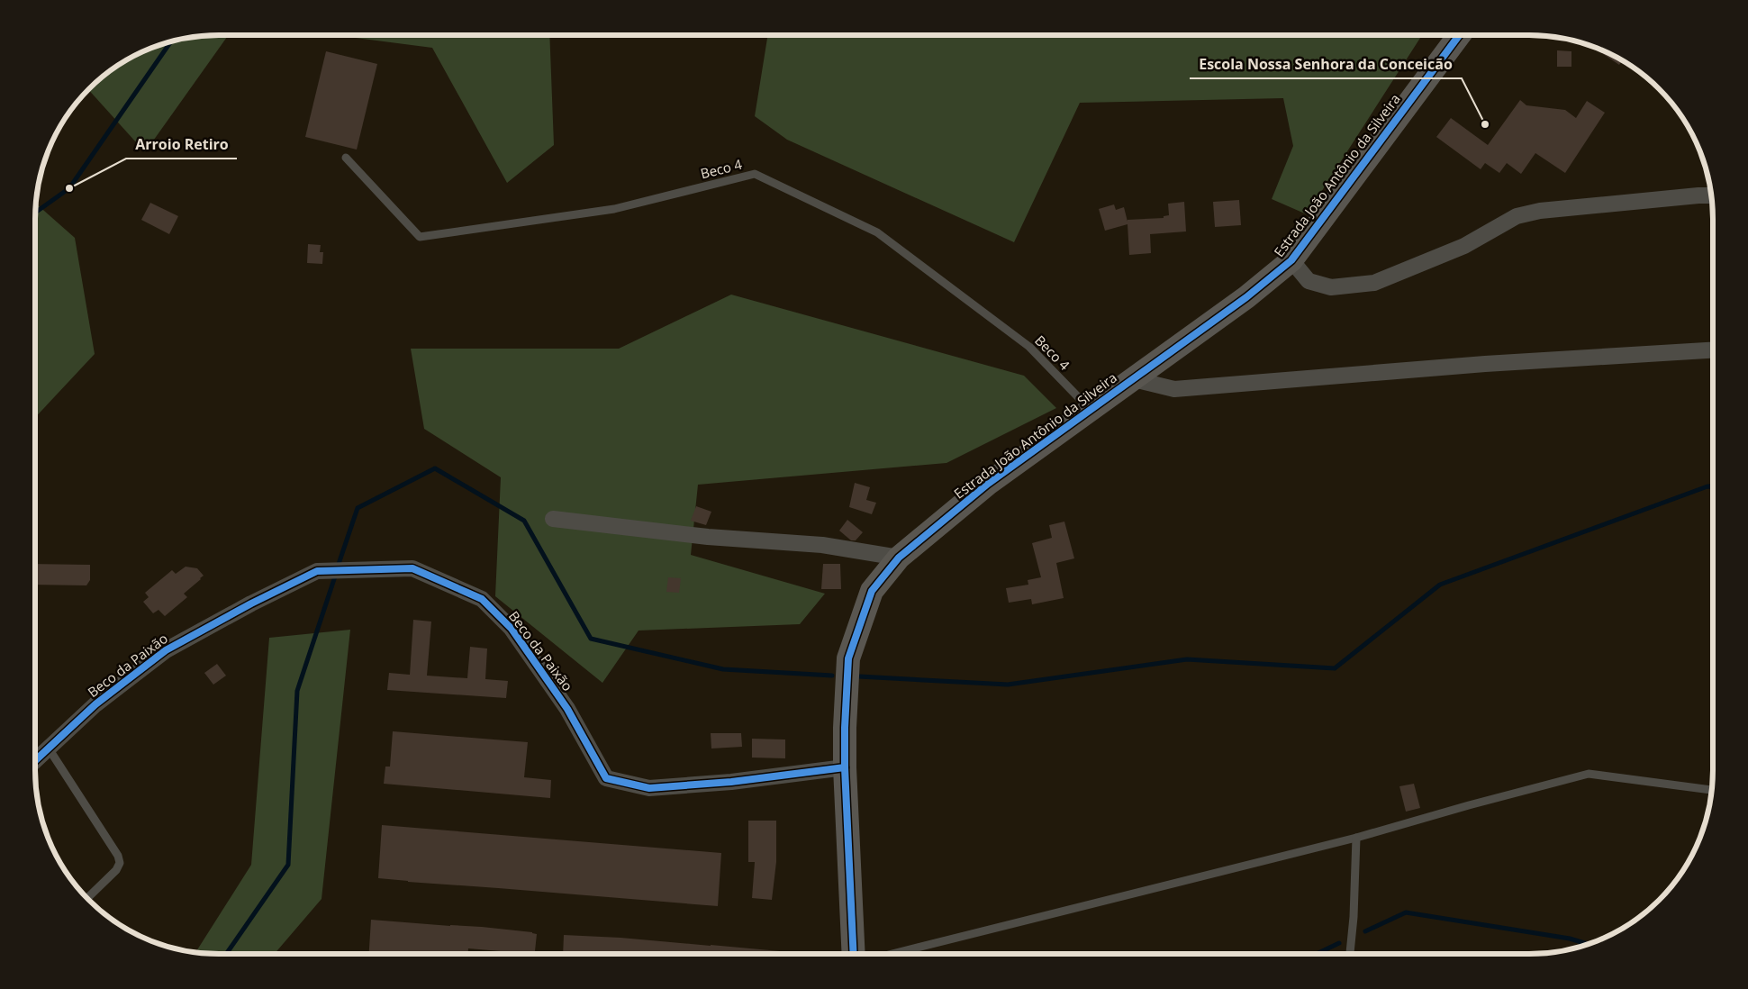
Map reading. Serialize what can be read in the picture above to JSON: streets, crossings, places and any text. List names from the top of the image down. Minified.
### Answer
{"streets":{"main road":["Estrada João Antônio da Silveira"],"street":["Beco da Paixão"],"lane":["Beco 4"]},"crossings":[["Beco 4","Estrada João Antônio da Silveira"],["Estrada João Antônio da Silveira","Beco da Paixão"]],"places":["Escola Nossa Senhora da Conceicão","Arroio Retiro"]}
